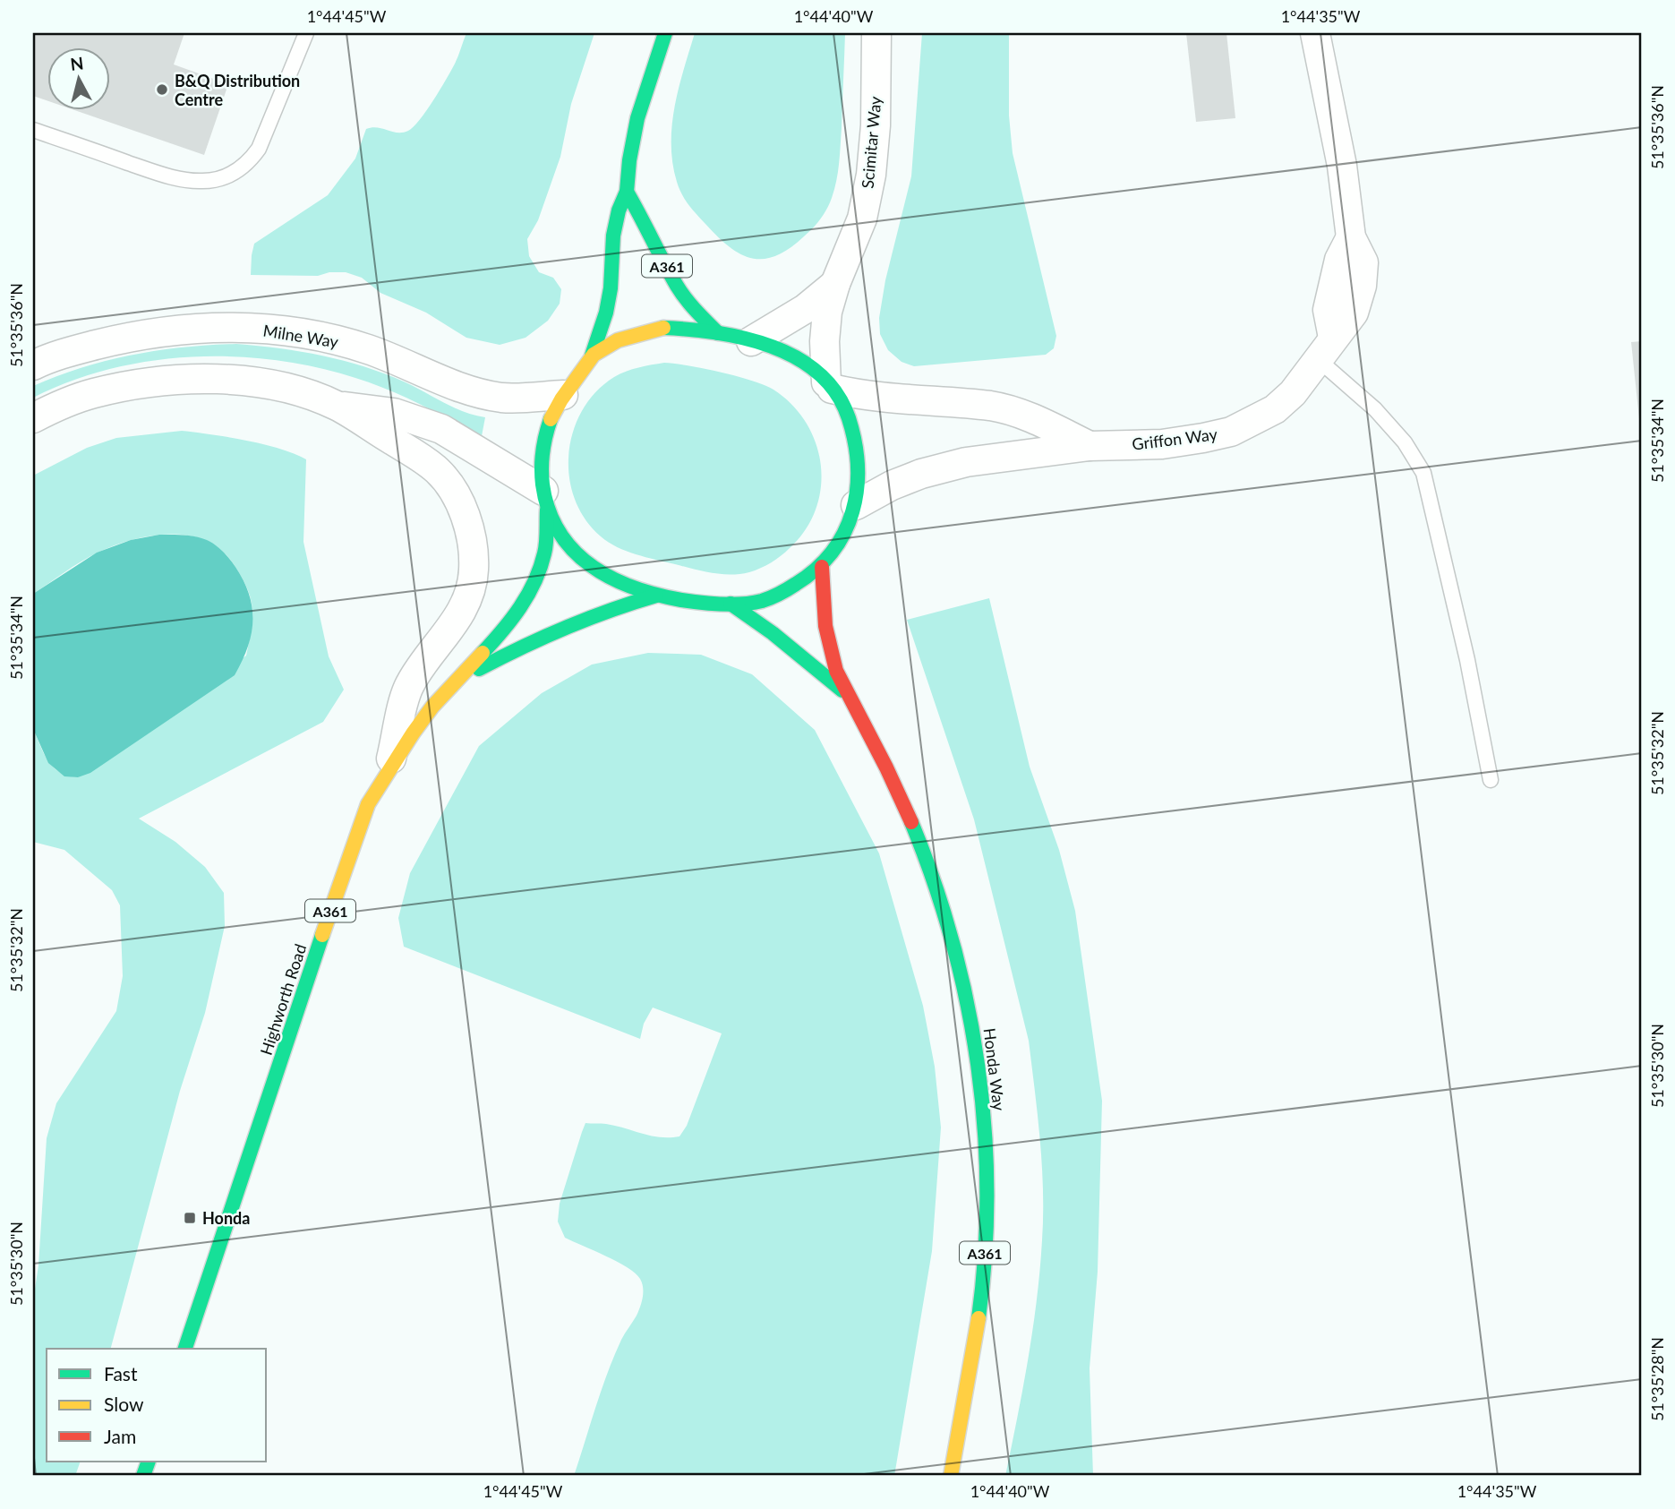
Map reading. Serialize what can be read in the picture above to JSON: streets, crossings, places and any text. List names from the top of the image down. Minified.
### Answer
{"streets":{"main road":["A361","Highworth Road","Honda Way"],"street":["Scimitar Way","Milne Way","Griffon Way"]},"crossings":[["Scimitar Way","Griffon Way"],["Milne Way","Highworth Road"]],"places":{"other":["B&Q Distribution Centre"],"transit":["Honda"]},"legend":["Fast","Slow","Jam"],"north":"top","coordinates":["1°44'45\"W","1°44'40\"W","1°44'35\"W","51°35'36\"N","51°35'34\"N","51°35'32\"N","51°35'30\"N","51°35'28\"N"]}
